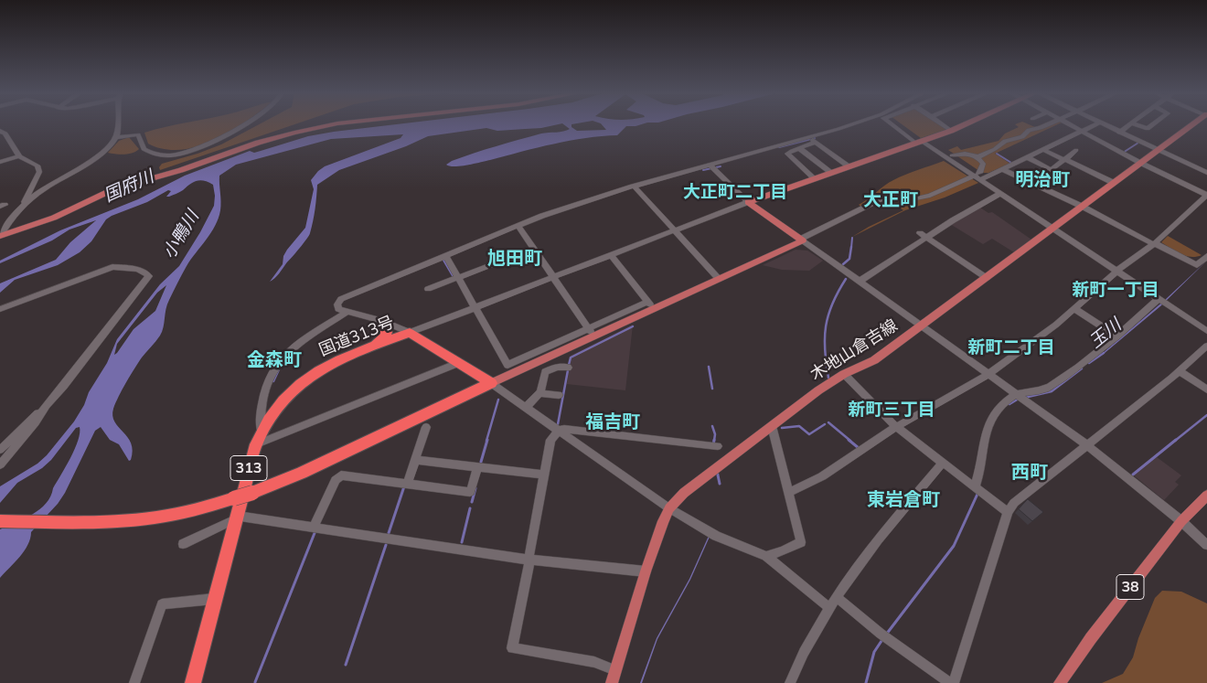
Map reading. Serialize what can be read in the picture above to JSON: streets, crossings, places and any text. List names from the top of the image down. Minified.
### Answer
{"streets":{"highway":["国道313号","313"],"main road":["木地山倉吉線","38"]},"crossings":[["国道313号","313"]],"districts":["明治町","大正町二丁目","大正町","旭田町","新町一丁目","新町二丁目","金森町","新町三丁目","福吉町","西町","東岩倉町"],"water":["国府川","小鴨川","玉川"]}
